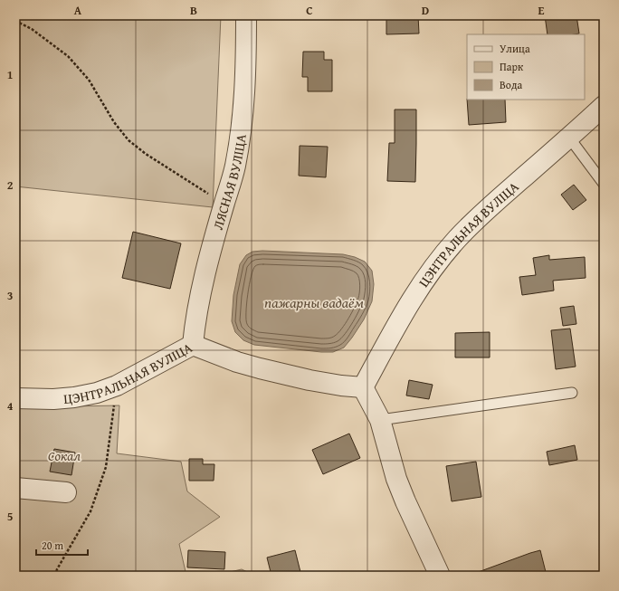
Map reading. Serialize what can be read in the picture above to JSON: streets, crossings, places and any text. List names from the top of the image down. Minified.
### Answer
{"streets":{"street":["ЛЯСНАЯ ВУЛІЦА","ЦЭНТРАЛЬНАЯ ВУЛІЦА"]},"crossings":[["ЛЯСНАЯ ВУЛІЦА","ЦЭНТРАЛЬНАЯ ВУЛІЦА"]],"water":["пажарны вадаём"],"parks":["Сокал"],"legend":["Улица","Парк","Вода"],"scale_bar":"20 m","grid":{"columns":["A","B","C","D","E"],"rows":["1","2","3","4","5"]}}
